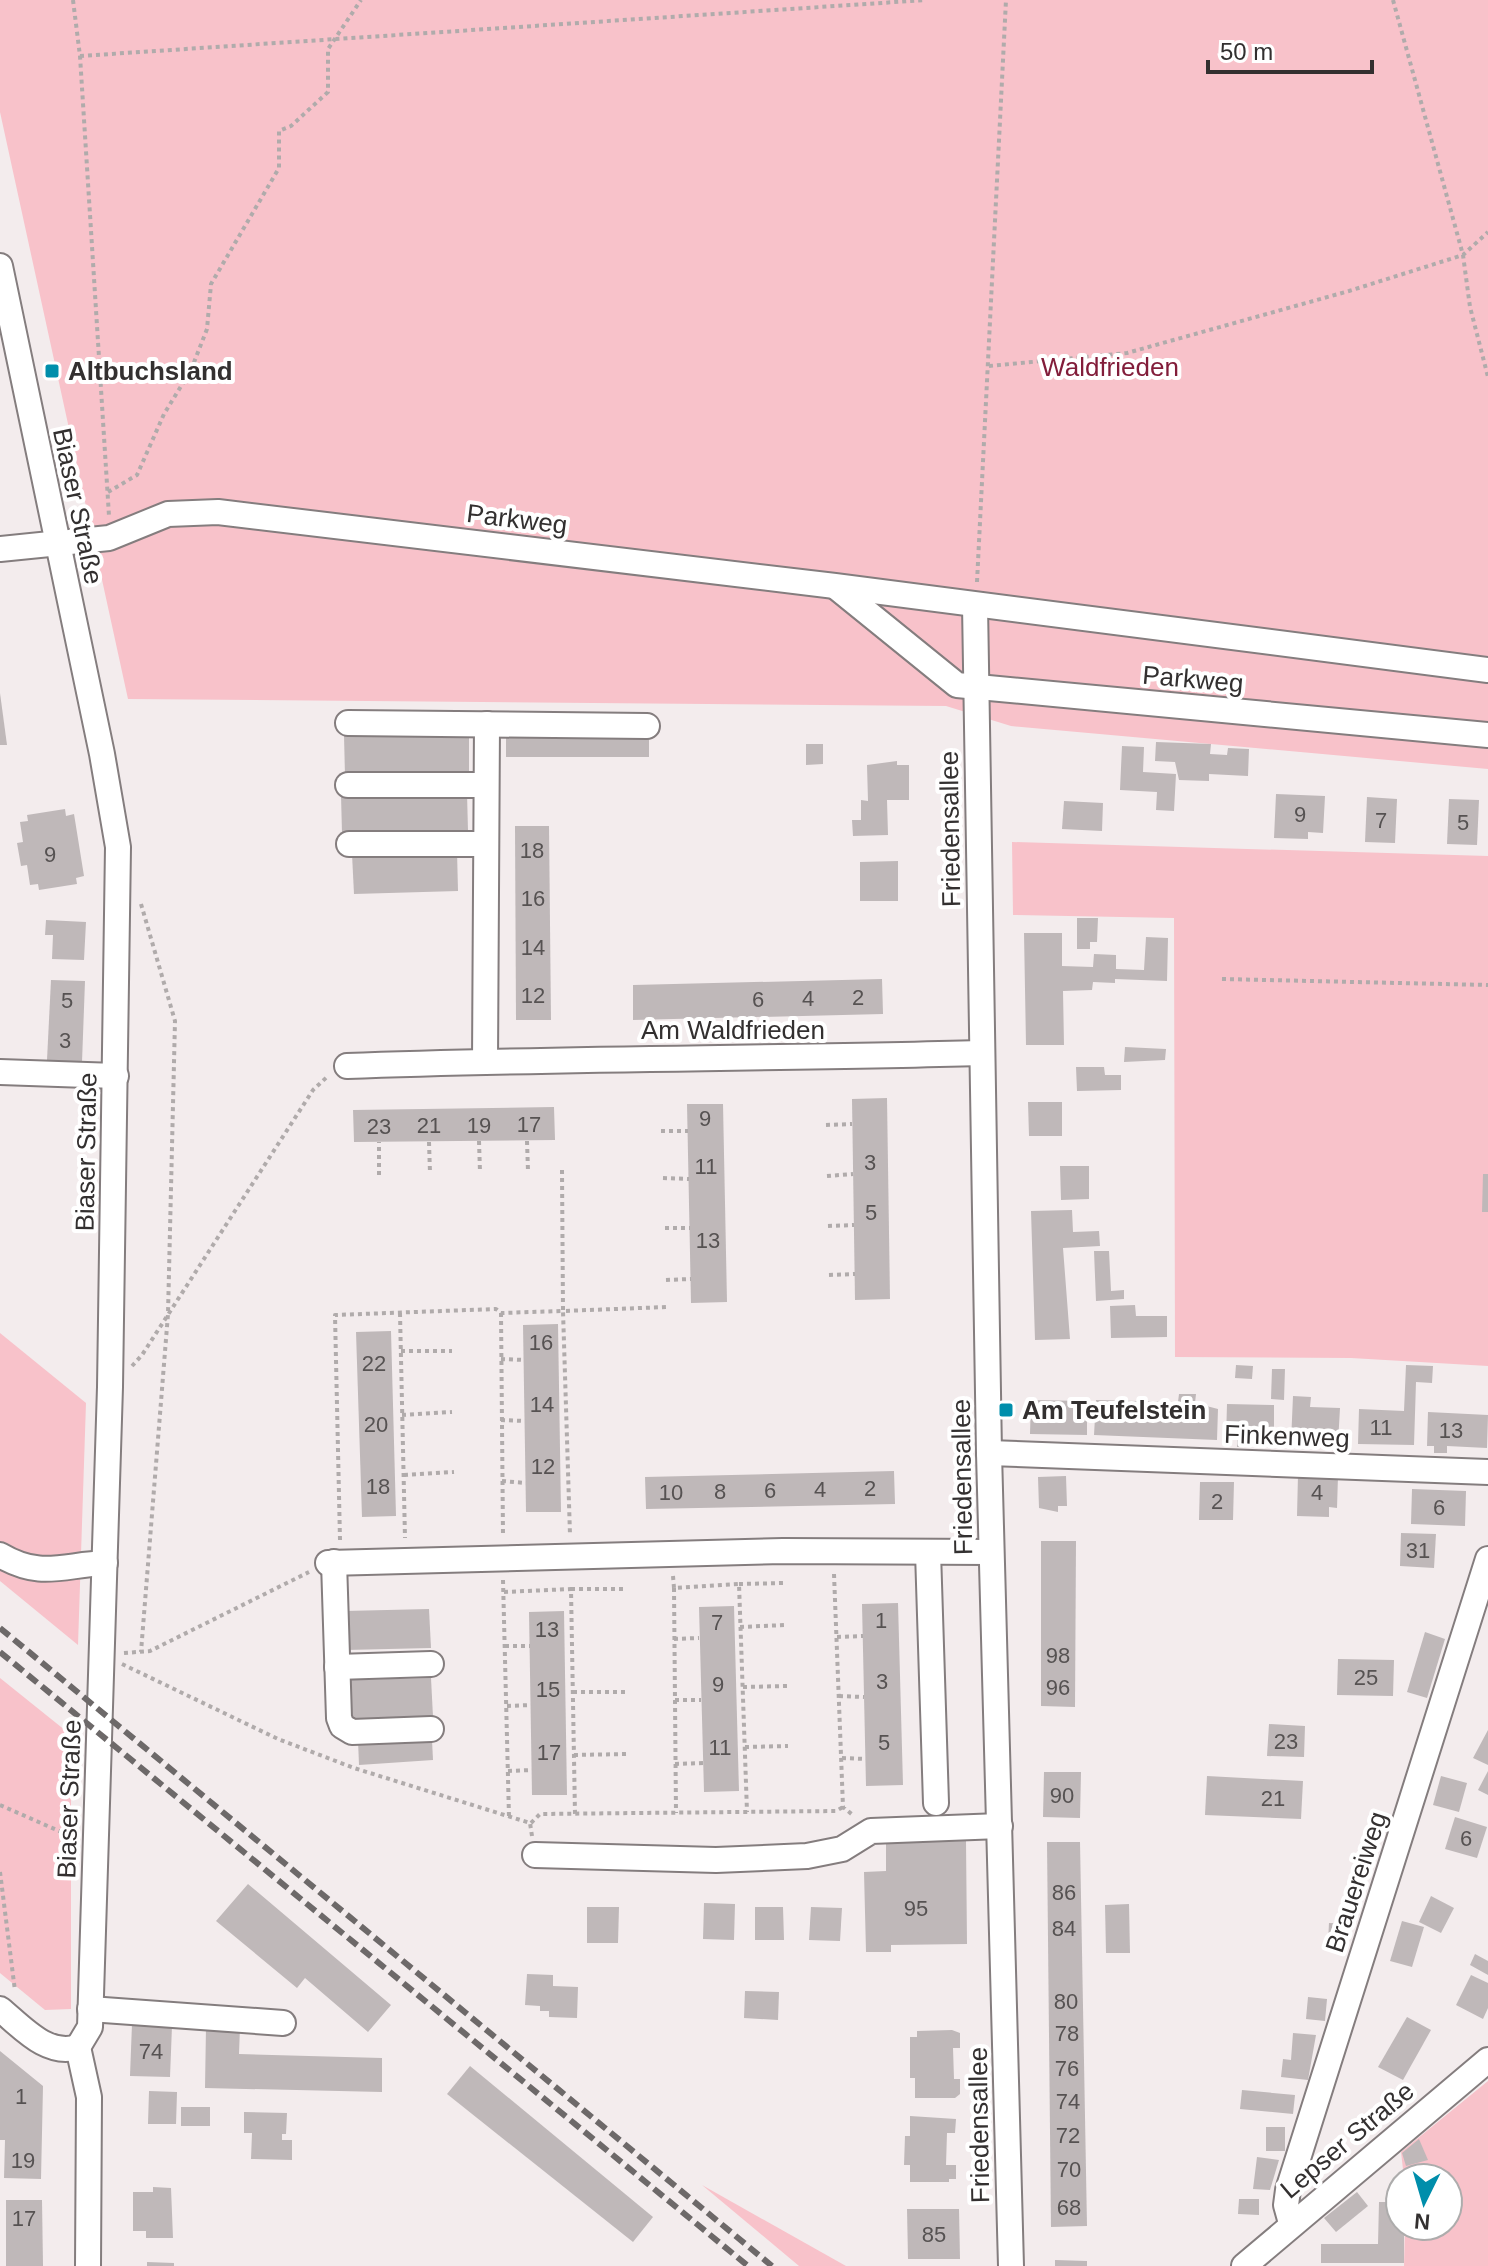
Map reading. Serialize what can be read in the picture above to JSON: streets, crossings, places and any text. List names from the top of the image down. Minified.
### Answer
{"streets":{"street":["Biaser Straße","Parkweg","Friedensallee","Am Waldfrieden","Finkenweg","Brauereiweg","Lepser Straße"]},"crossings":[["Biaser Straße","Parkweg"],["Parkweg","Friedensallee"],["Friedensallee","Am Waldfrieden"],["Friedensallee","Finkenweg"],["Brauereiweg","Lepser Straße"]],"parks":["Waldfrieden"],"places":{"transit":["Altbuchsland","Am Teufelstein"]},"house_numbers":["9","7","5","18","9","16","14","12","2","4","6","5","3","9","17","21","19","23","3","11","5","13","16","22","14","20","11","13","12","18","2","4","6","8","10","4","2","6","31","1","7","13","98","25","3","9","96","15","23","5","11","17","90","21","6","86","95","84","80","78","74","76","1","74","72","19","70","68","17","85"],"scale_bar":"50 m","north":"bottom"}
